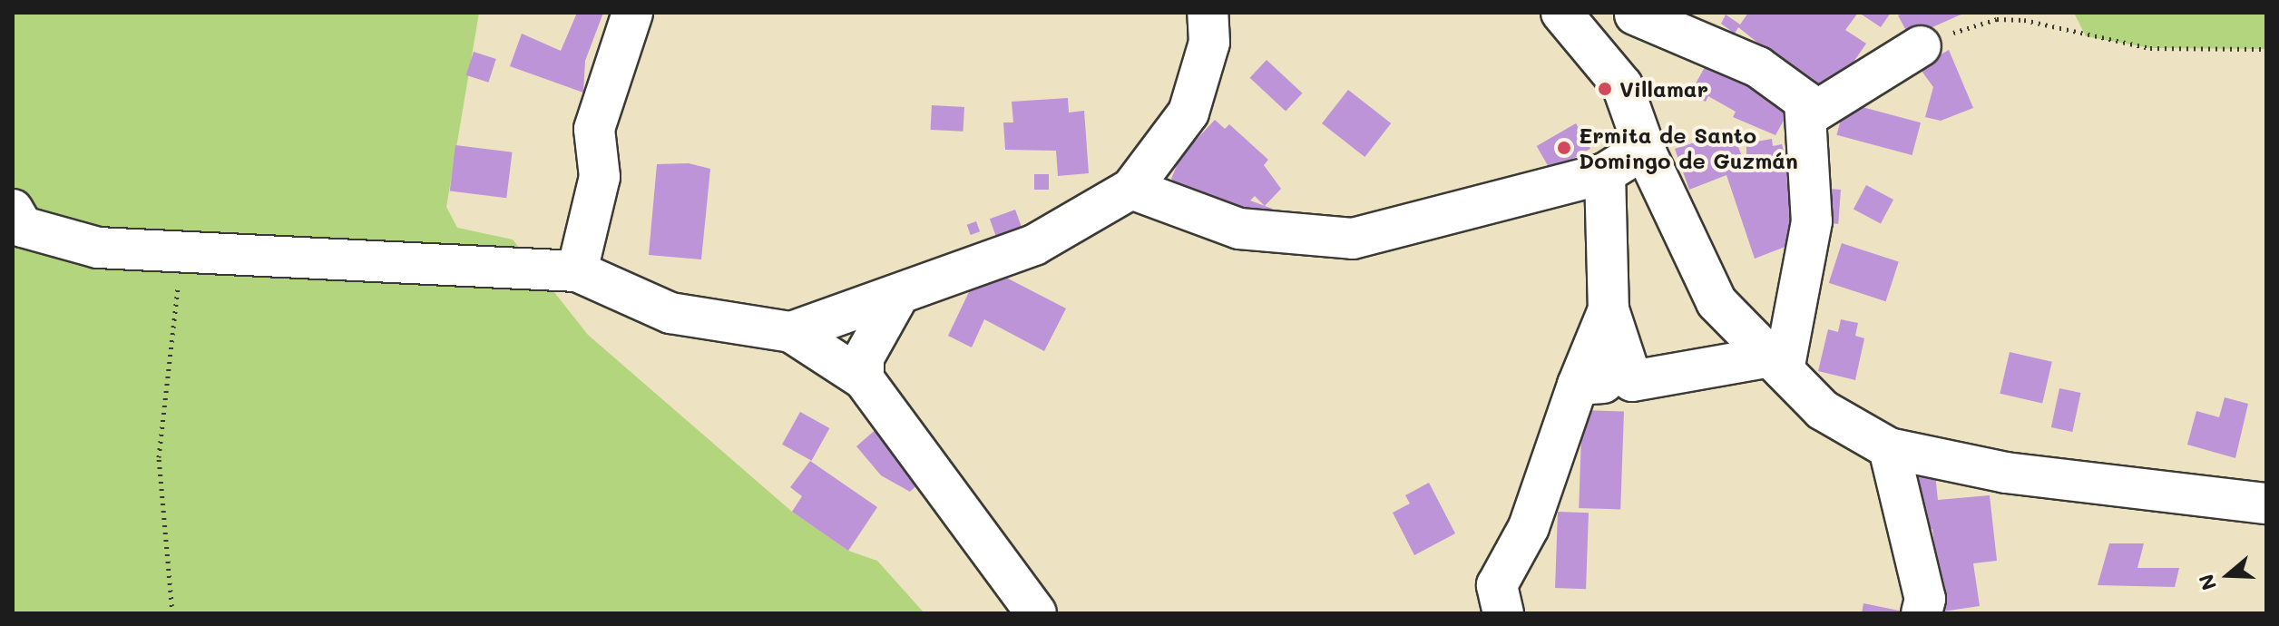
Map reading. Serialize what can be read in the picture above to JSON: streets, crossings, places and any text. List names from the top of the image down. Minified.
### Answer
{"places":["Villamar","Ermita de Santo Domingo de Guzmán"],"north":"left"}
